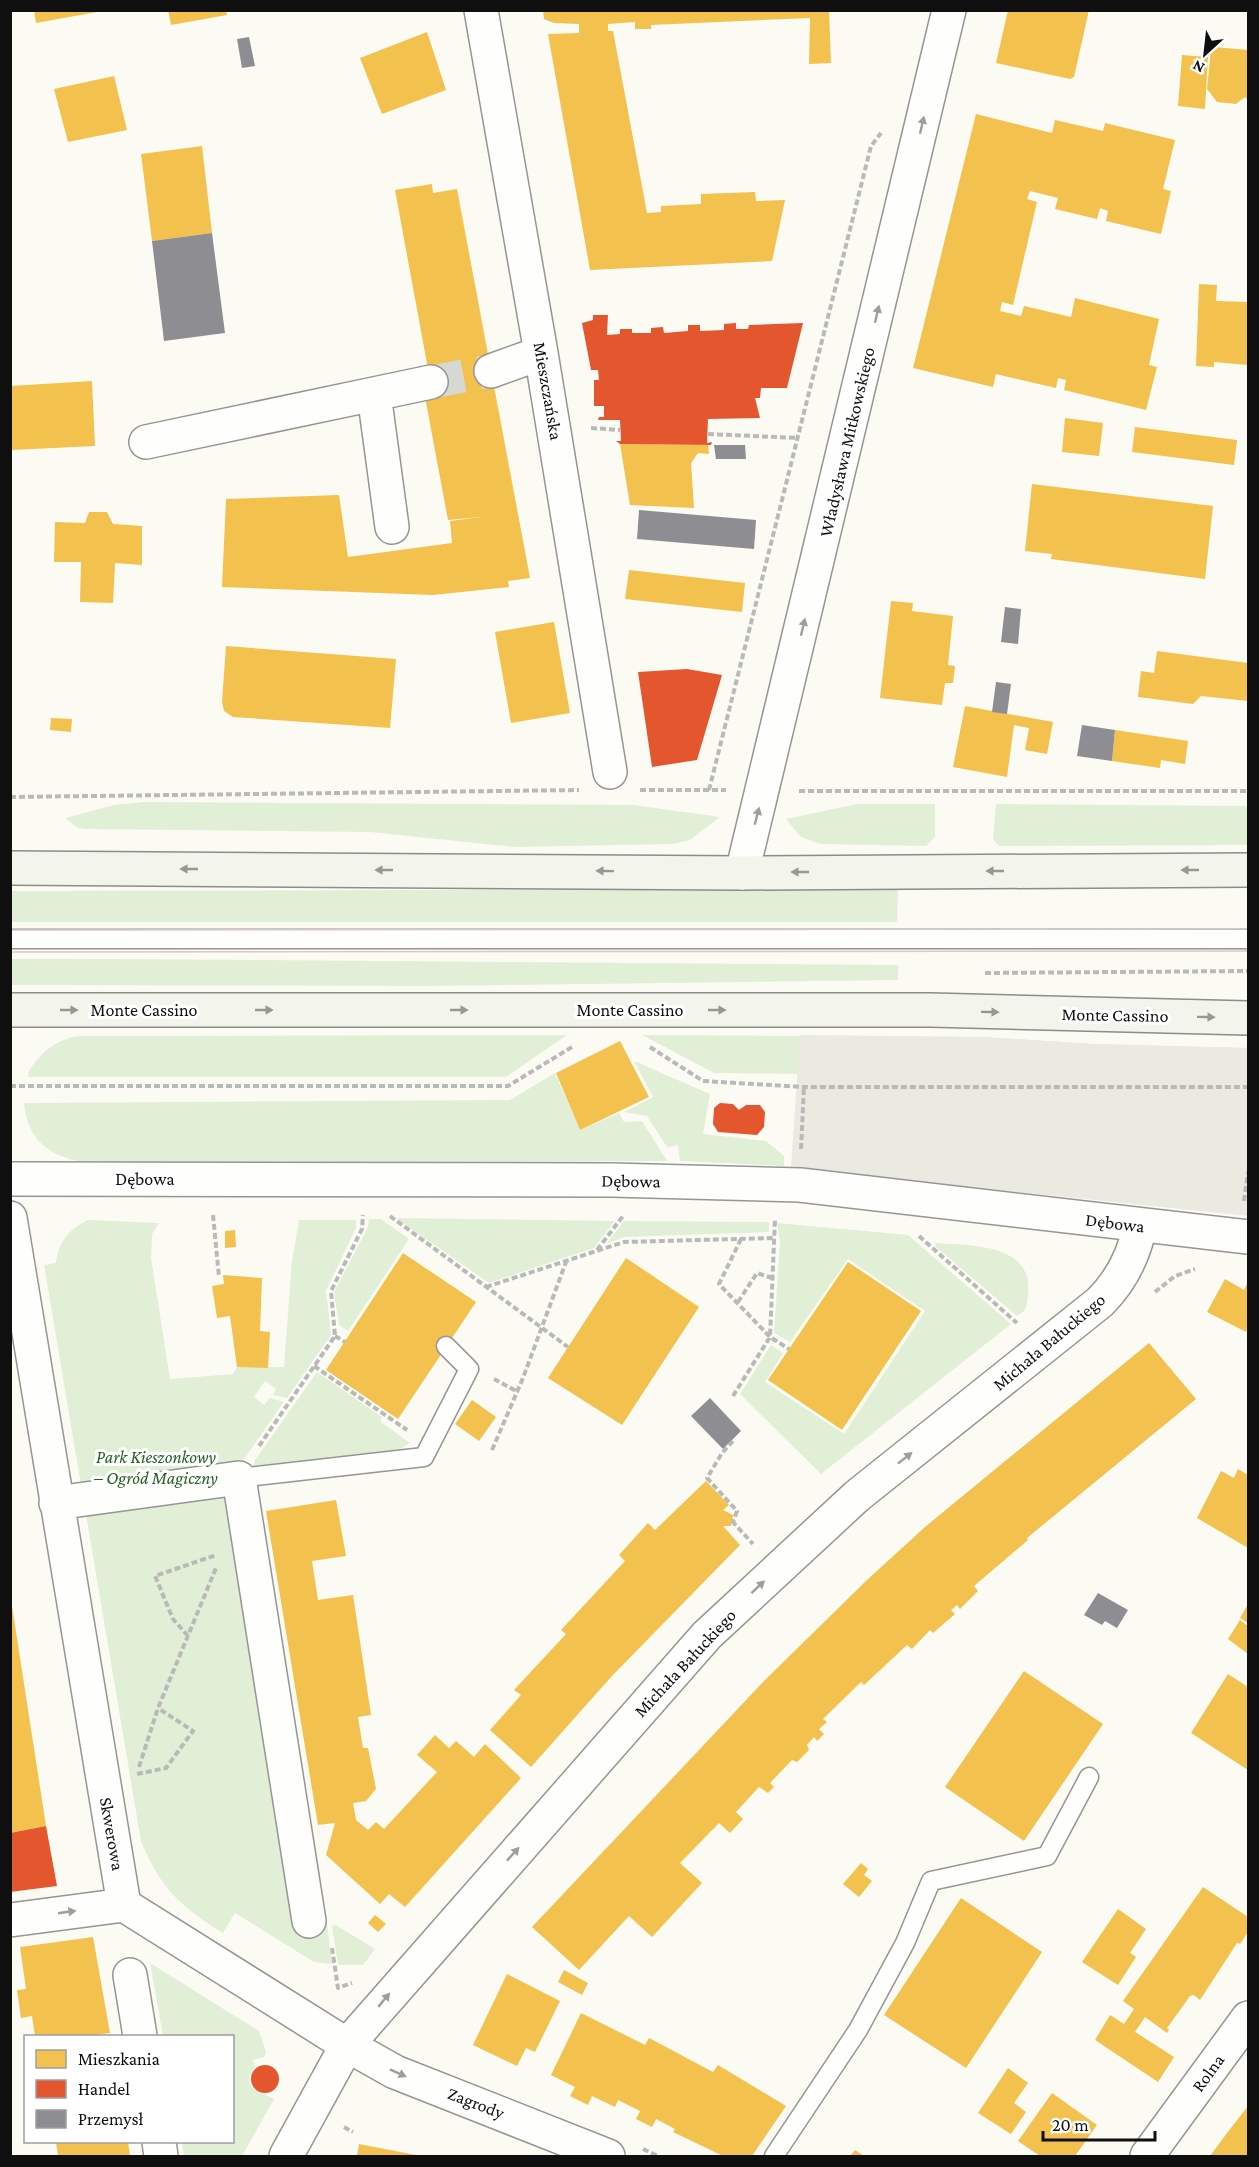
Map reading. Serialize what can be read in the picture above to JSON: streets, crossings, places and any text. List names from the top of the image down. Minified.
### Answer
{"streets":{"main road":["Monte Cassino"],"street":["Mieszczańska","Władysława Mitkowskiego","Dębowa","Michała Bałuckiego","Skwerowa","Rolna","Zagrody"]},"crossings":[["Dębowa","Michała Bałuckiego"],["Michała Bałuckiego","Zagrody"]],"one_way":["Władysława Mitkowskiego","Michała Bałuckiego","Zagrody"],"parks":["Park Kieszonkowy – Ogród Magiczny"],"legend":["Mieszkania","Handel","Przemysł"],"scale_bar":"20 m","north":"bottom left"}
